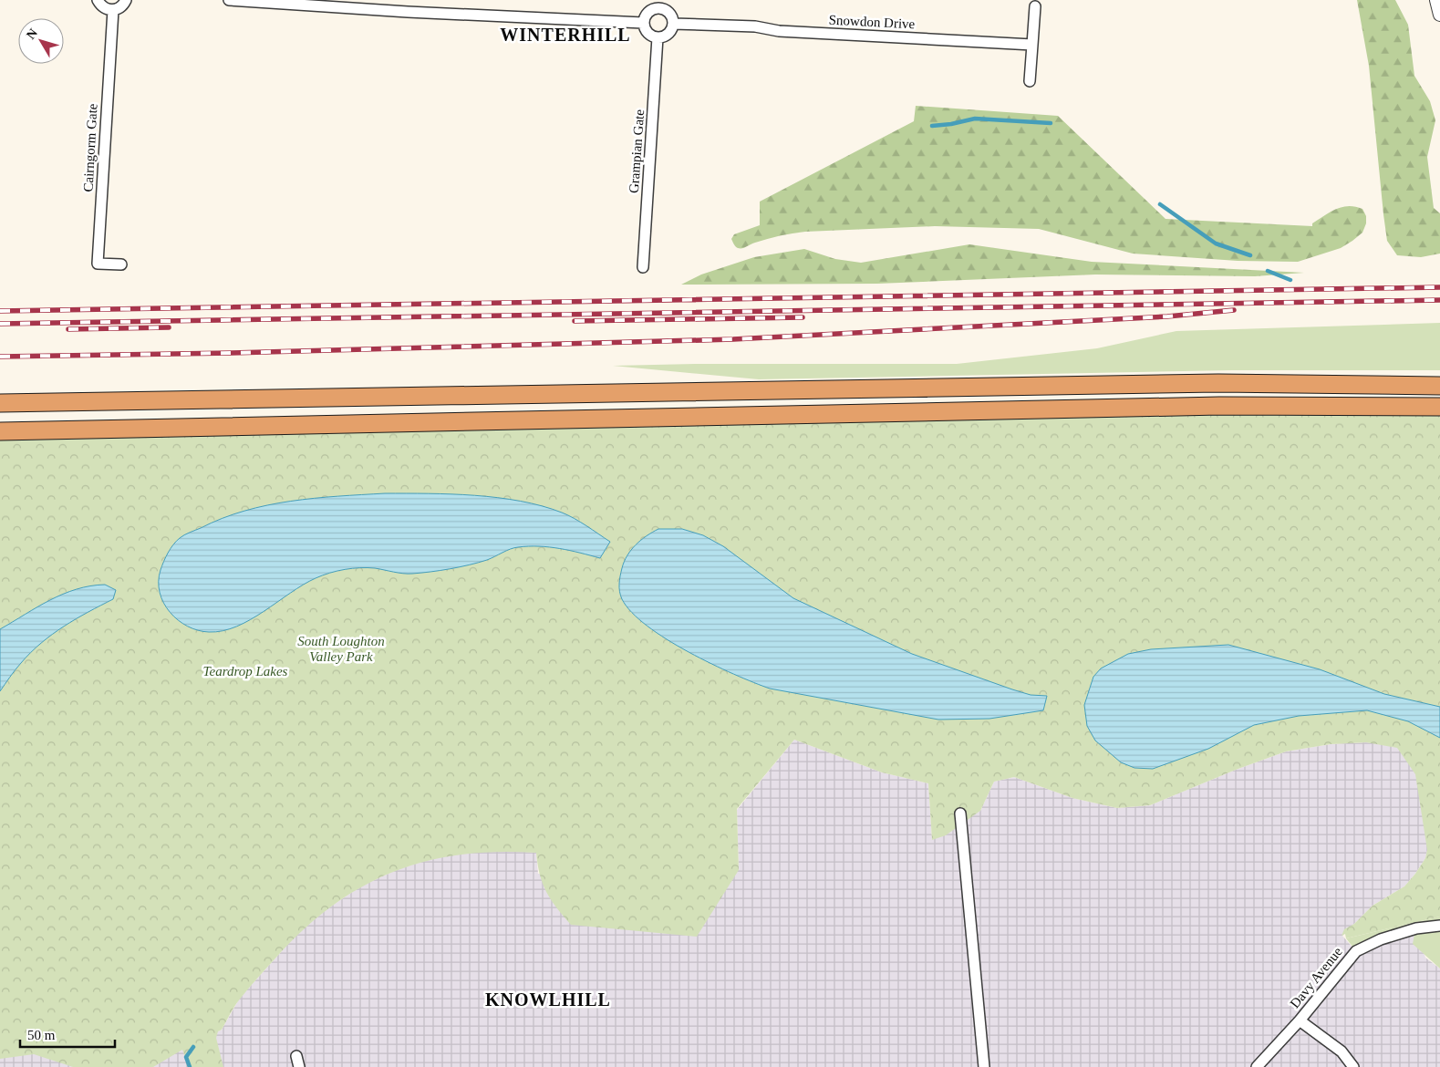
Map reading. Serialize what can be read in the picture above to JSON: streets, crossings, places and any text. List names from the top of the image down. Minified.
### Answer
{"streets":{"street":["Snowdon Drive","Cairngorm Gate","Grampian Gate","Davy Avenue"]},"crossings":[["Snowdon Drive","Grampian Gate"]],"districts":["WINTERHILL","KNOWLHILL"],"parks":["South Loughton Valley Park","Teardrop Lakes"],"scale_bar":"50 m","north":"top left"}
